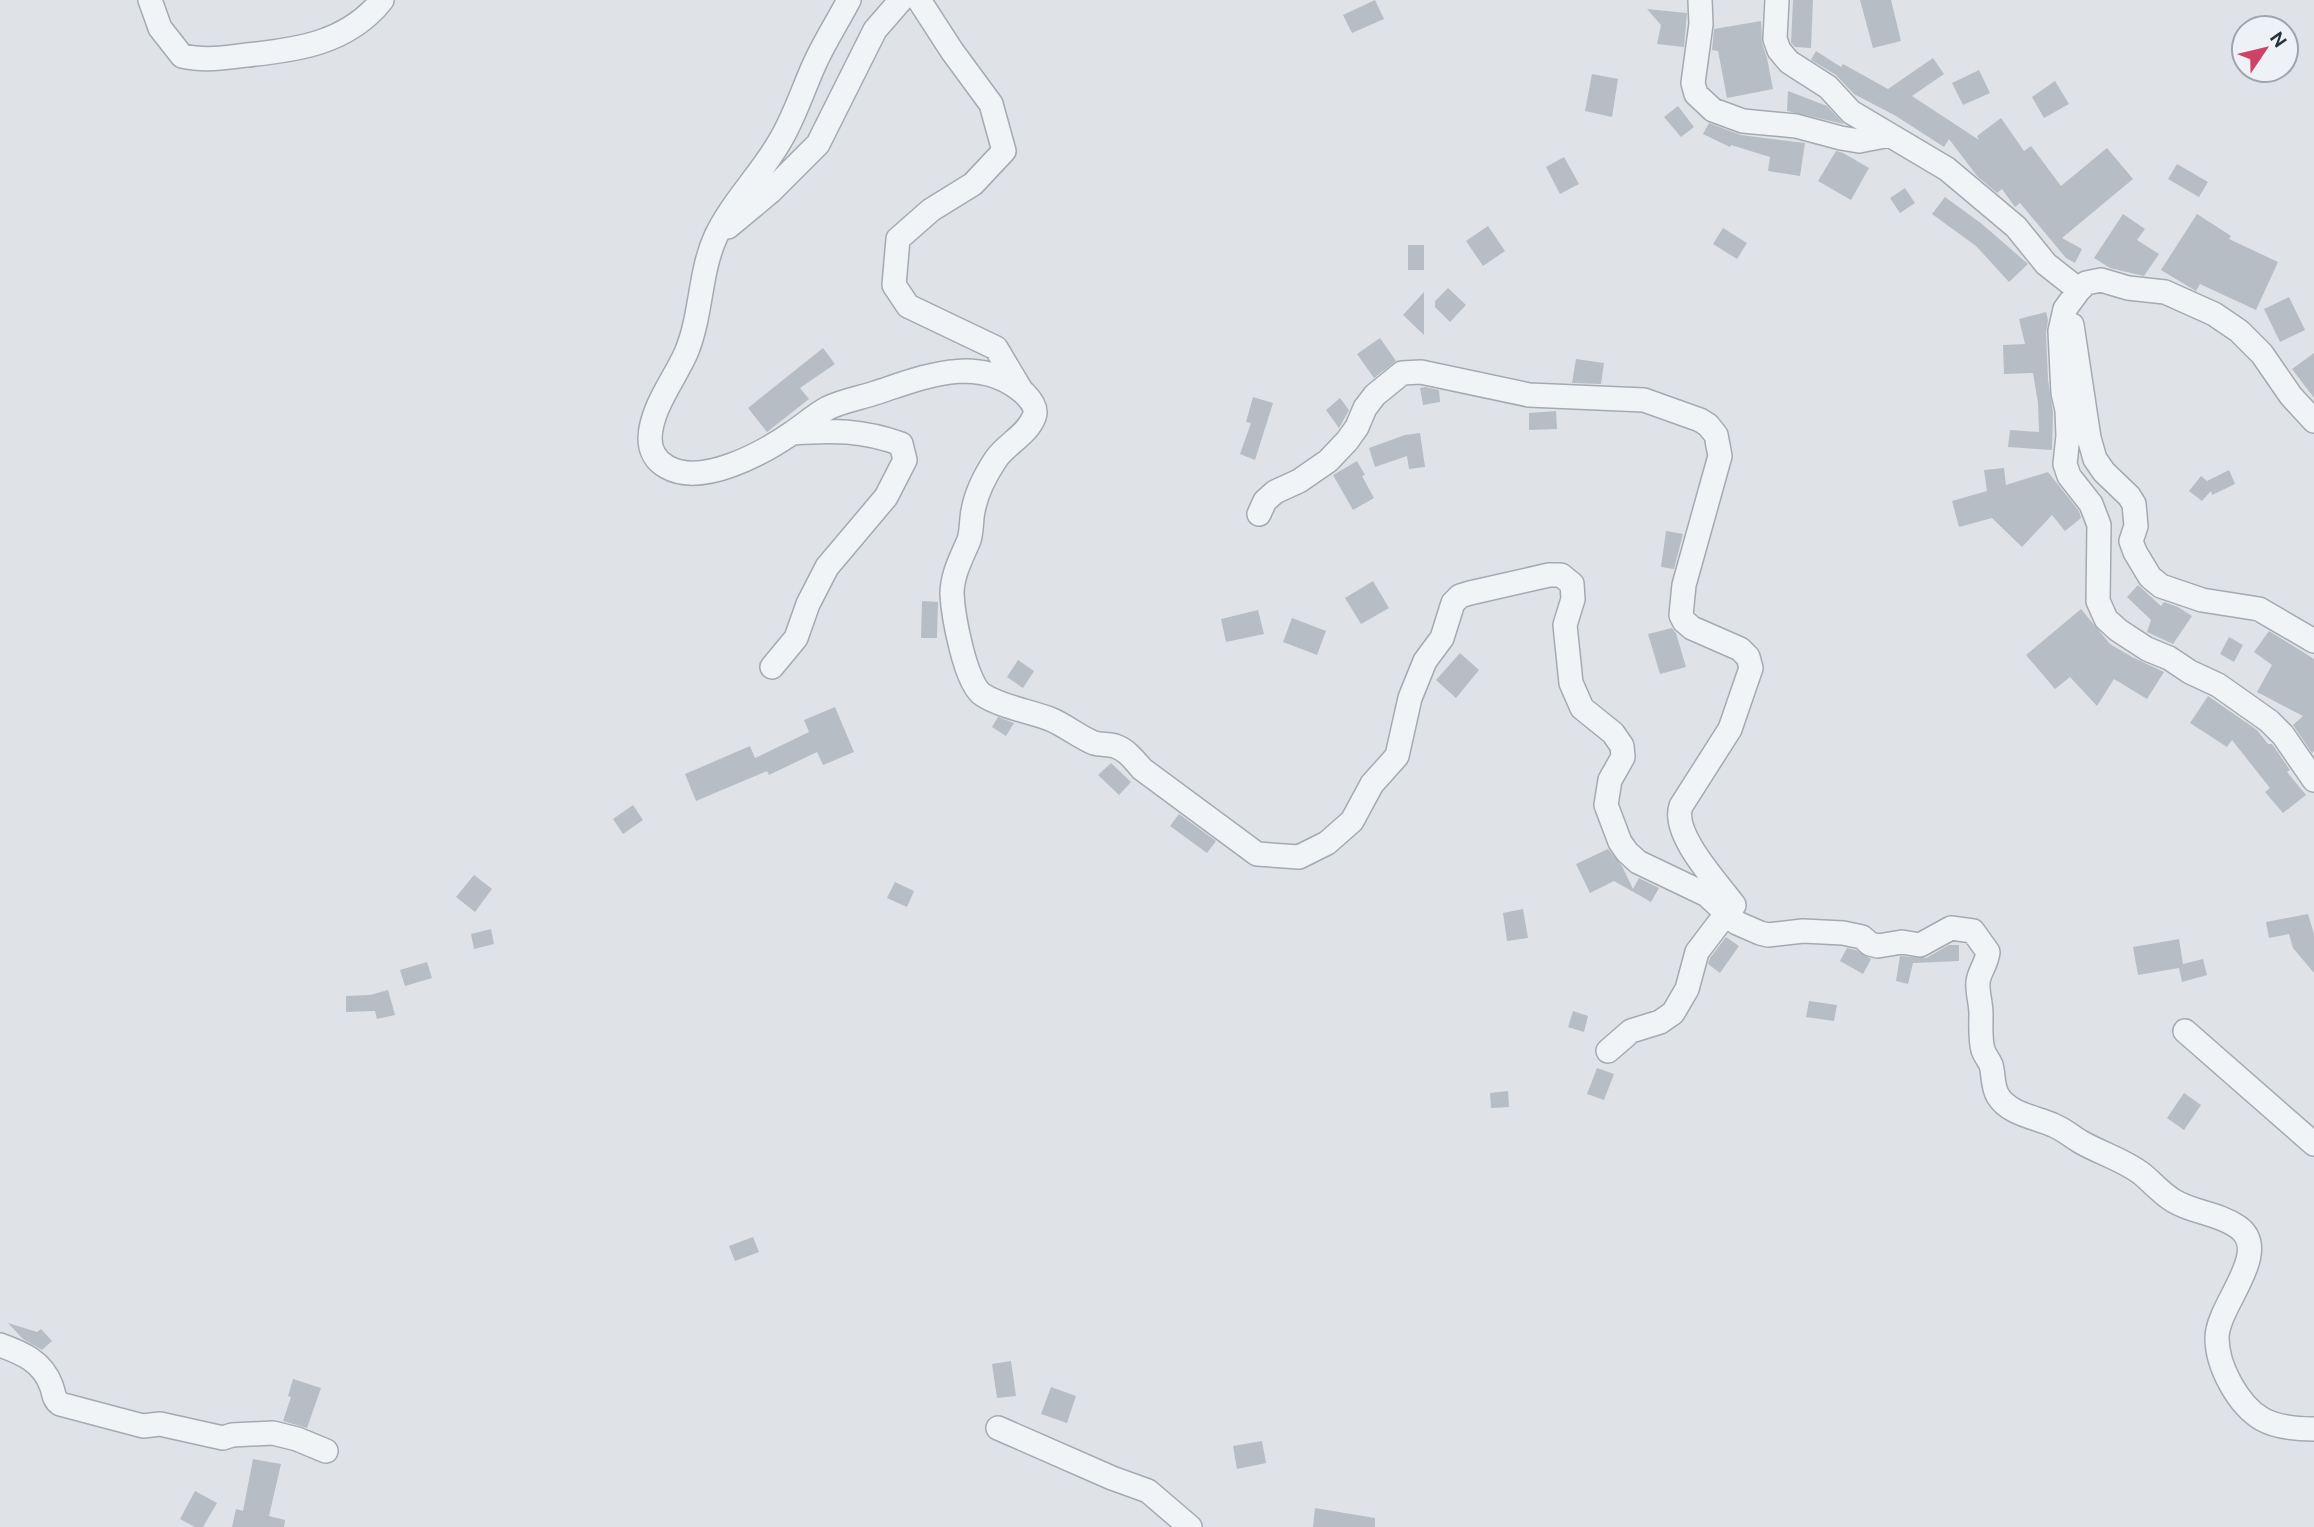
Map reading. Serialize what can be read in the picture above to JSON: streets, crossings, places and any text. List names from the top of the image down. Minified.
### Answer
{"north":"top right"}
